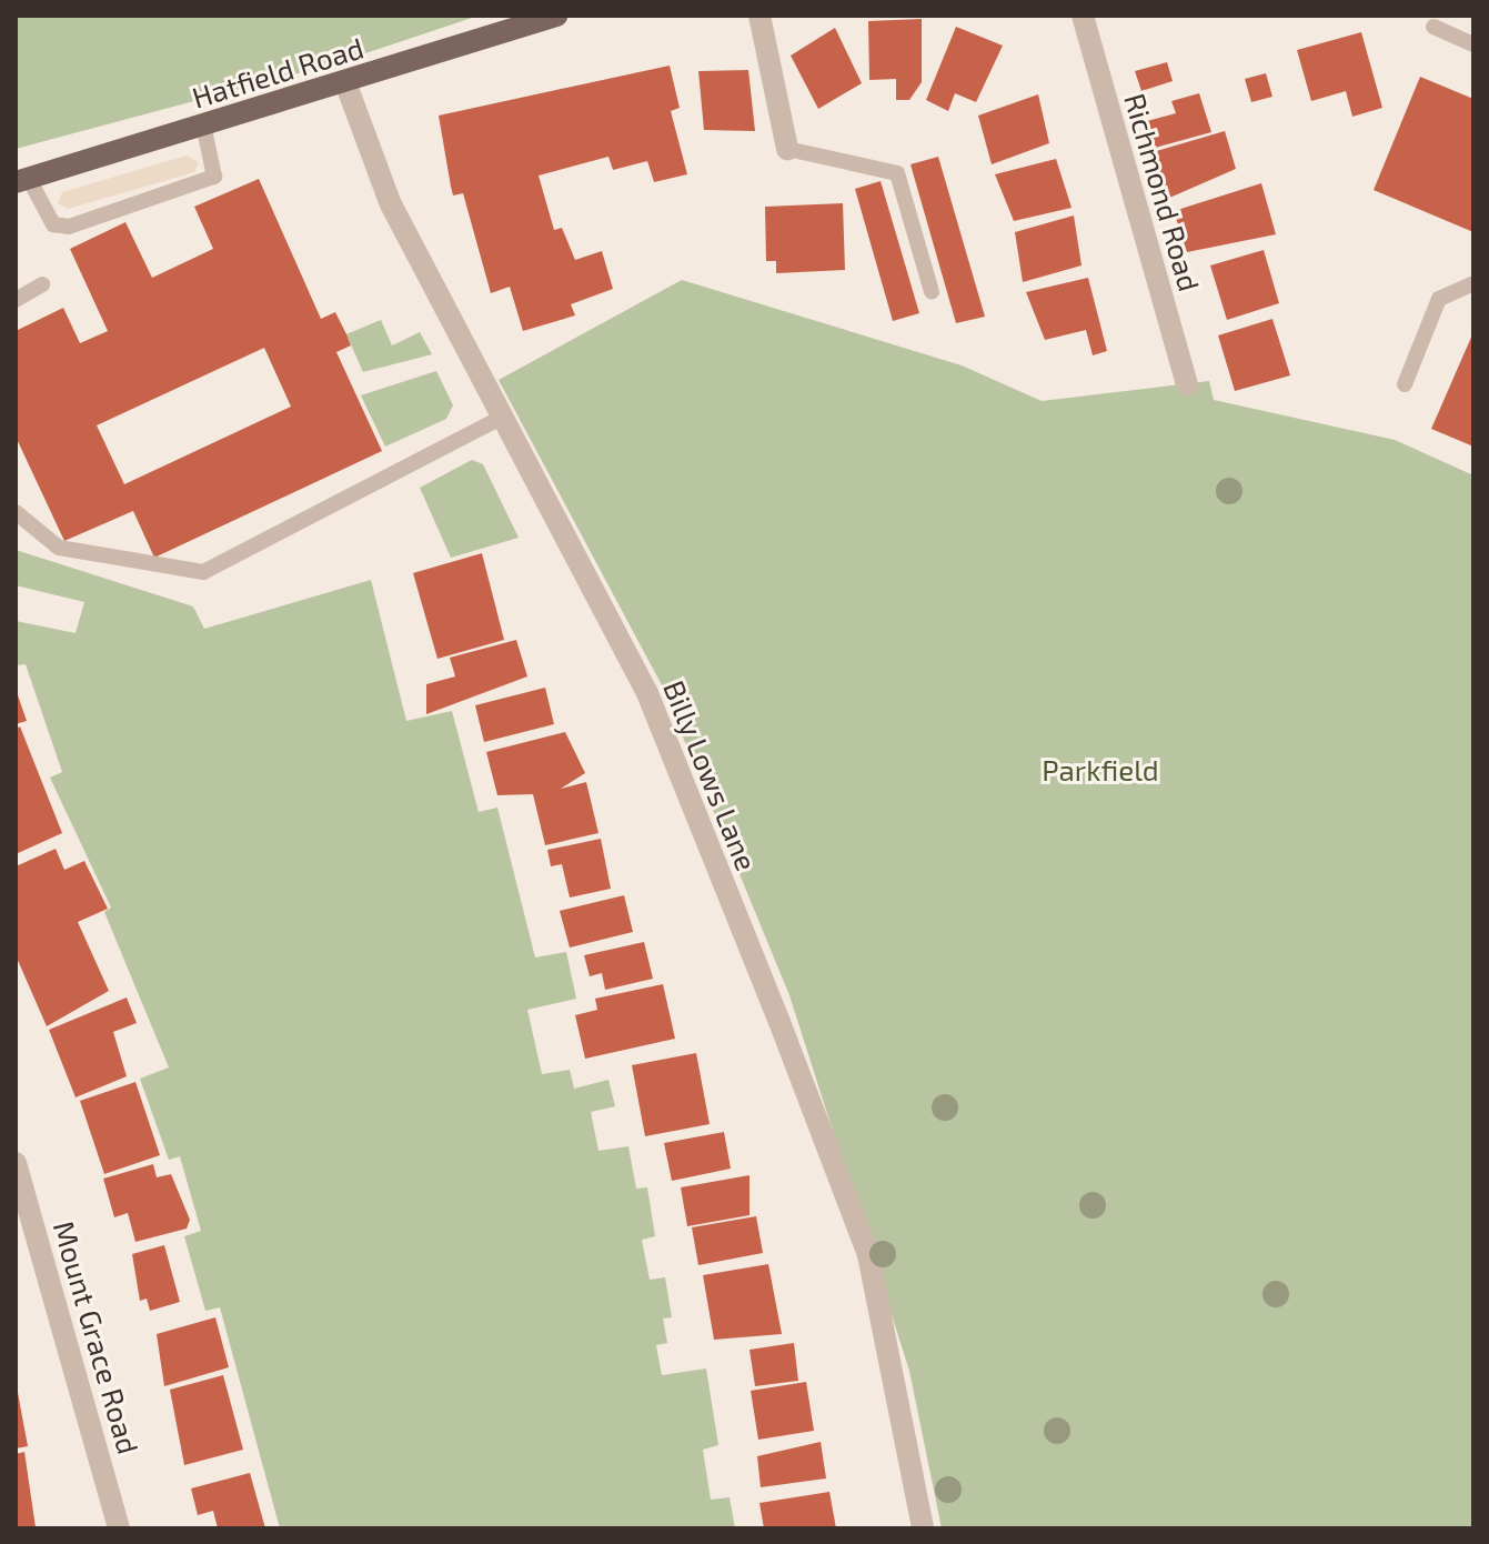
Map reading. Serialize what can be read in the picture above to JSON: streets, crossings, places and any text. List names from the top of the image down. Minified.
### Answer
{"streets":{"main road":["Hatfield Road"],"street":["Richmond Road","Billy Lows Lane","Mount Grace Road"]},"crossings":[["Hatfield Road","Billy Lows Lane"]],"parks":["Parkfield"]}
